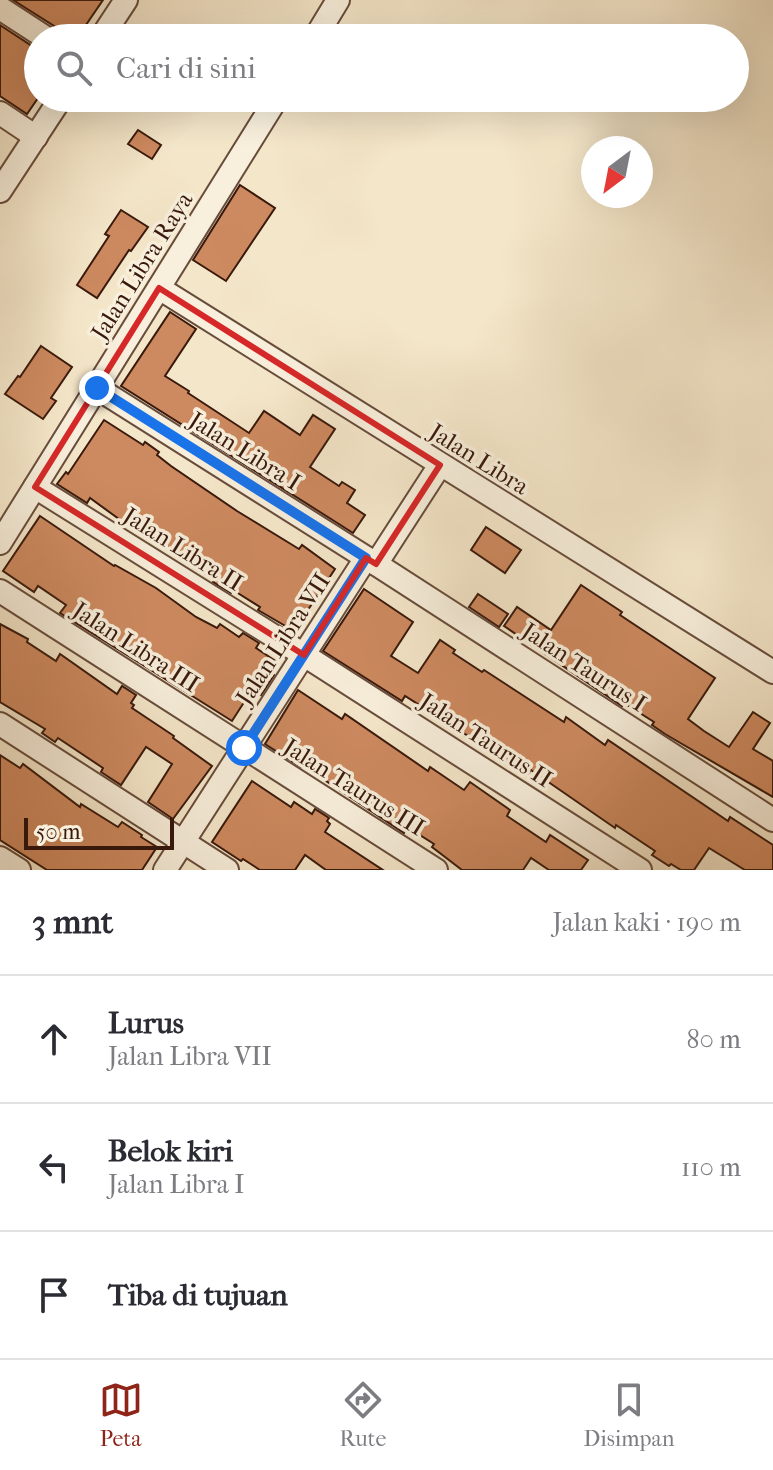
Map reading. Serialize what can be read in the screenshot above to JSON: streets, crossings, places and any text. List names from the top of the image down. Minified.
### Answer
{"streets":{"street":["Jalan Libra Raya","Jalan Libra I","Jalan Libra","Jalan Libra II","Jalan Libra VII","Jalan Libra III","Jalan Taurus I","Jalan Taurus II","Jalan Taurus III"]},"crossings":[["Jalan Libra Raya","Jalan Libra I"],["Jalan Libra Raya","Jalan Libra"],["Jalan Libra Raya","Jalan Libra II"],["Jalan Libra I","Jalan Libra VII"],["Jalan Libra I","Jalan Taurus I"],["Jalan Libra","Jalan Libra VII"],["Jalan Libra II","Jalan Libra VII"],["Jalan Libra II","Jalan Taurus II"],["Jalan Libra VII","Jalan Libra III"],["Jalan Libra VII","Jalan Taurus I"],["Jalan Libra VII","Jalan Taurus II"],["Jalan Libra VII","Jalan Taurus III"],["Jalan Libra III","Jalan Taurus III"]],"scale_bar":"50 m","north":"bottom left","page":{"search":"Cari di sini","scale":"50 m","heading":["3 mnt","Jalan kaki · 190 m"],"list":[["Lurus","Jalan Libra VII","80 m"],["Belok kiri","Jalan Libra I","110 m"],"Tiba di tujuan"],"nav":["Peta","Rute","Disimpan"]}}
